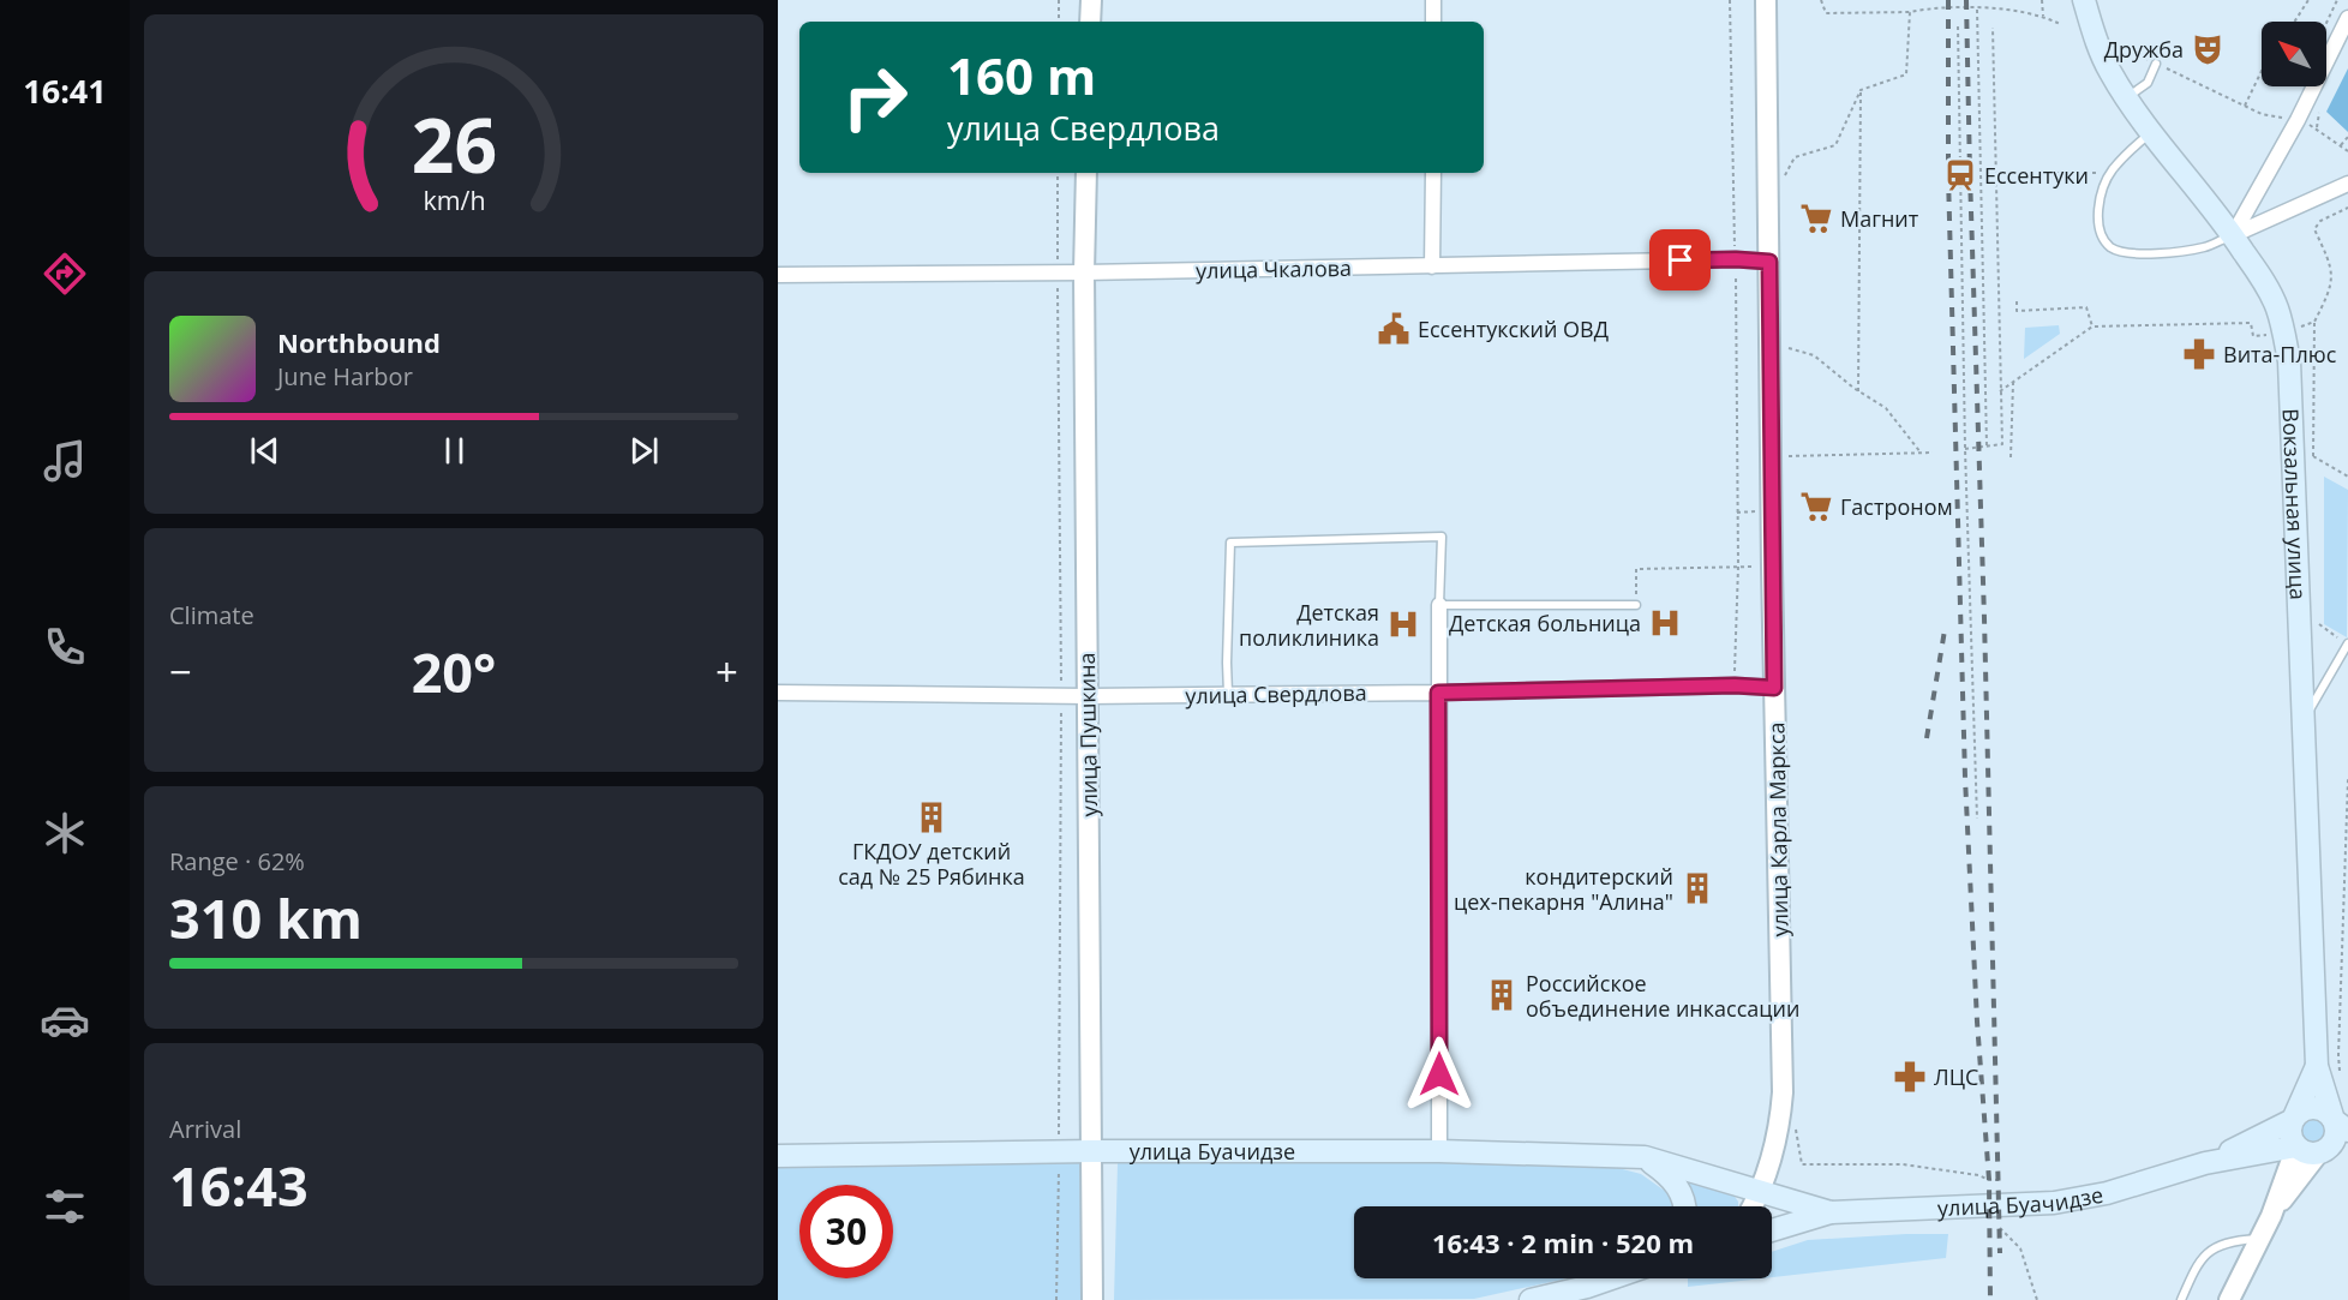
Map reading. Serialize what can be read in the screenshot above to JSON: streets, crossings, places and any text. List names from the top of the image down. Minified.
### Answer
{"streets":{"main road":["Вокзальная улица","улица Буачидзе"],"street":["улица Чкалова","улица Свердлова","улица Пушкина","улица Карла Маркса"]},"crossings":[["улица Чкалова","улица Пушкина"],["улица Чкалова","улица Карла Маркса"],["улица Свердлова","улица Пушкина"],["улица Свердлова","улица Карла Маркса"],["улица Пушкина","улица Буачидзе"],["улица Карла Маркса","улица Буачидзе"]],"places":{"theatre":["Дружба"],"station":["Ессентуки"],"supermarket":["Магнит","Гастроном"],"public building":["Ессентукский ОВД"],"pharmacy":["Вита-Плюс","ЛЦС"],"hospital":["Детская больница","Детская поликлиника"],"building":["ГКДОУ детский сад № 25 Рябинка","кондитерский цех-пекарня \"Алина\"","Российское объединение инкассации"]},"north":"top left","page":{"tabs":"16:41","turn":["160 m","улица Свердлова"],"song":["Northbound","June Harbor"],"tile":["Climate",["Range · 62%","310 km"],["Arrival","16:43"]],"heat":["−","20°","+"],"limit":"30","trip":"16:43 · 2 min · 520 m","gauge":["26","km/h"]}}
